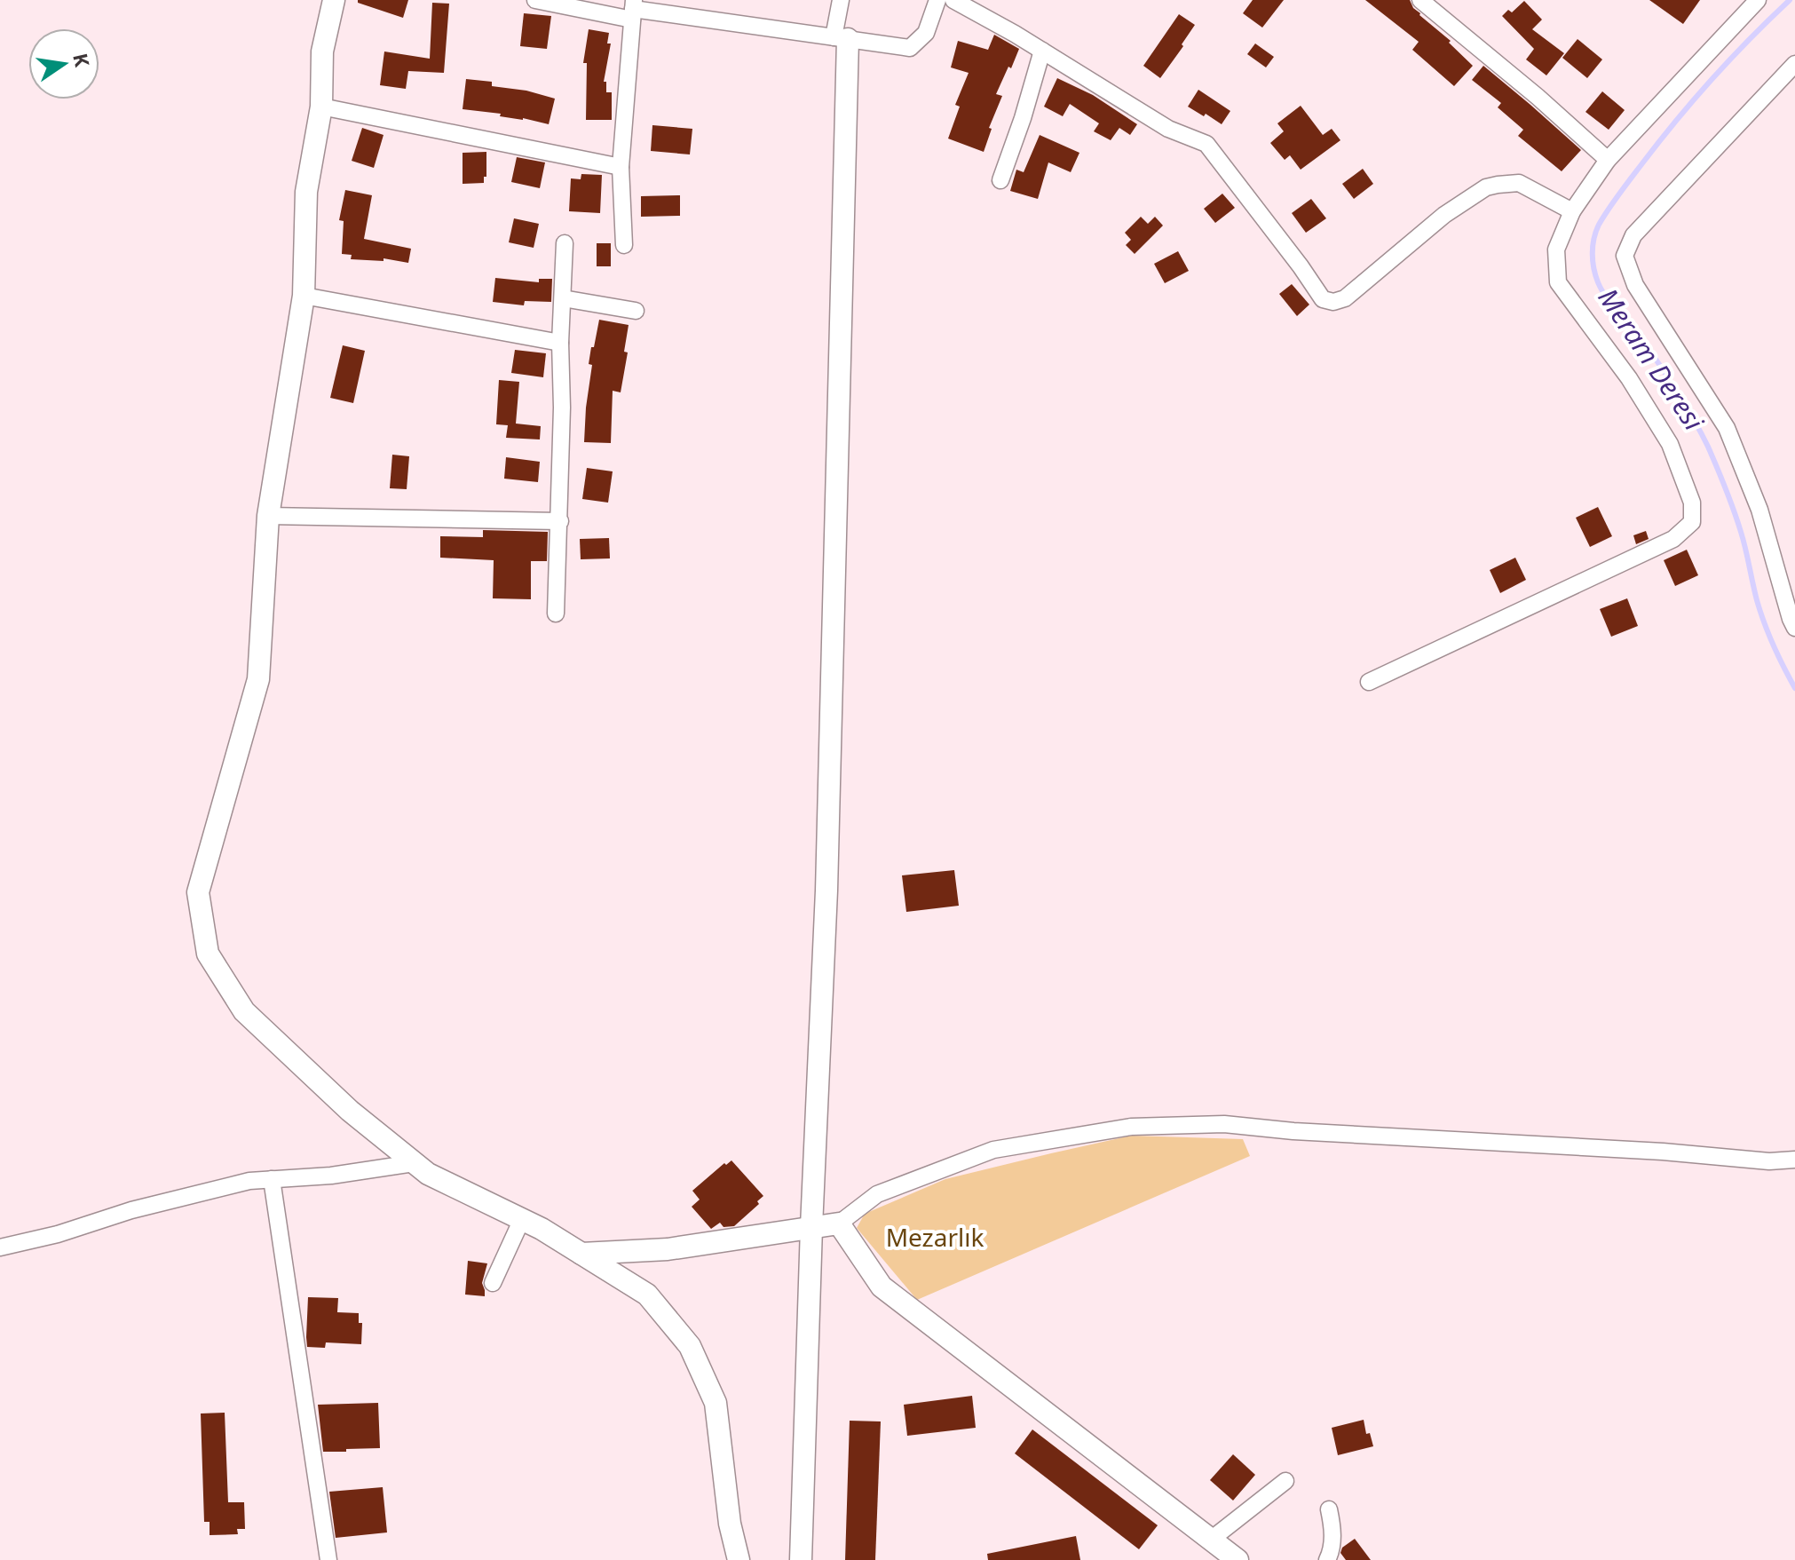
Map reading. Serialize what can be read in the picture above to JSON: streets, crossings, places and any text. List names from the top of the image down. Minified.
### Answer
{"water":["Meram Deresi"],"parks":["Mezarlık"],"north":"right"}
